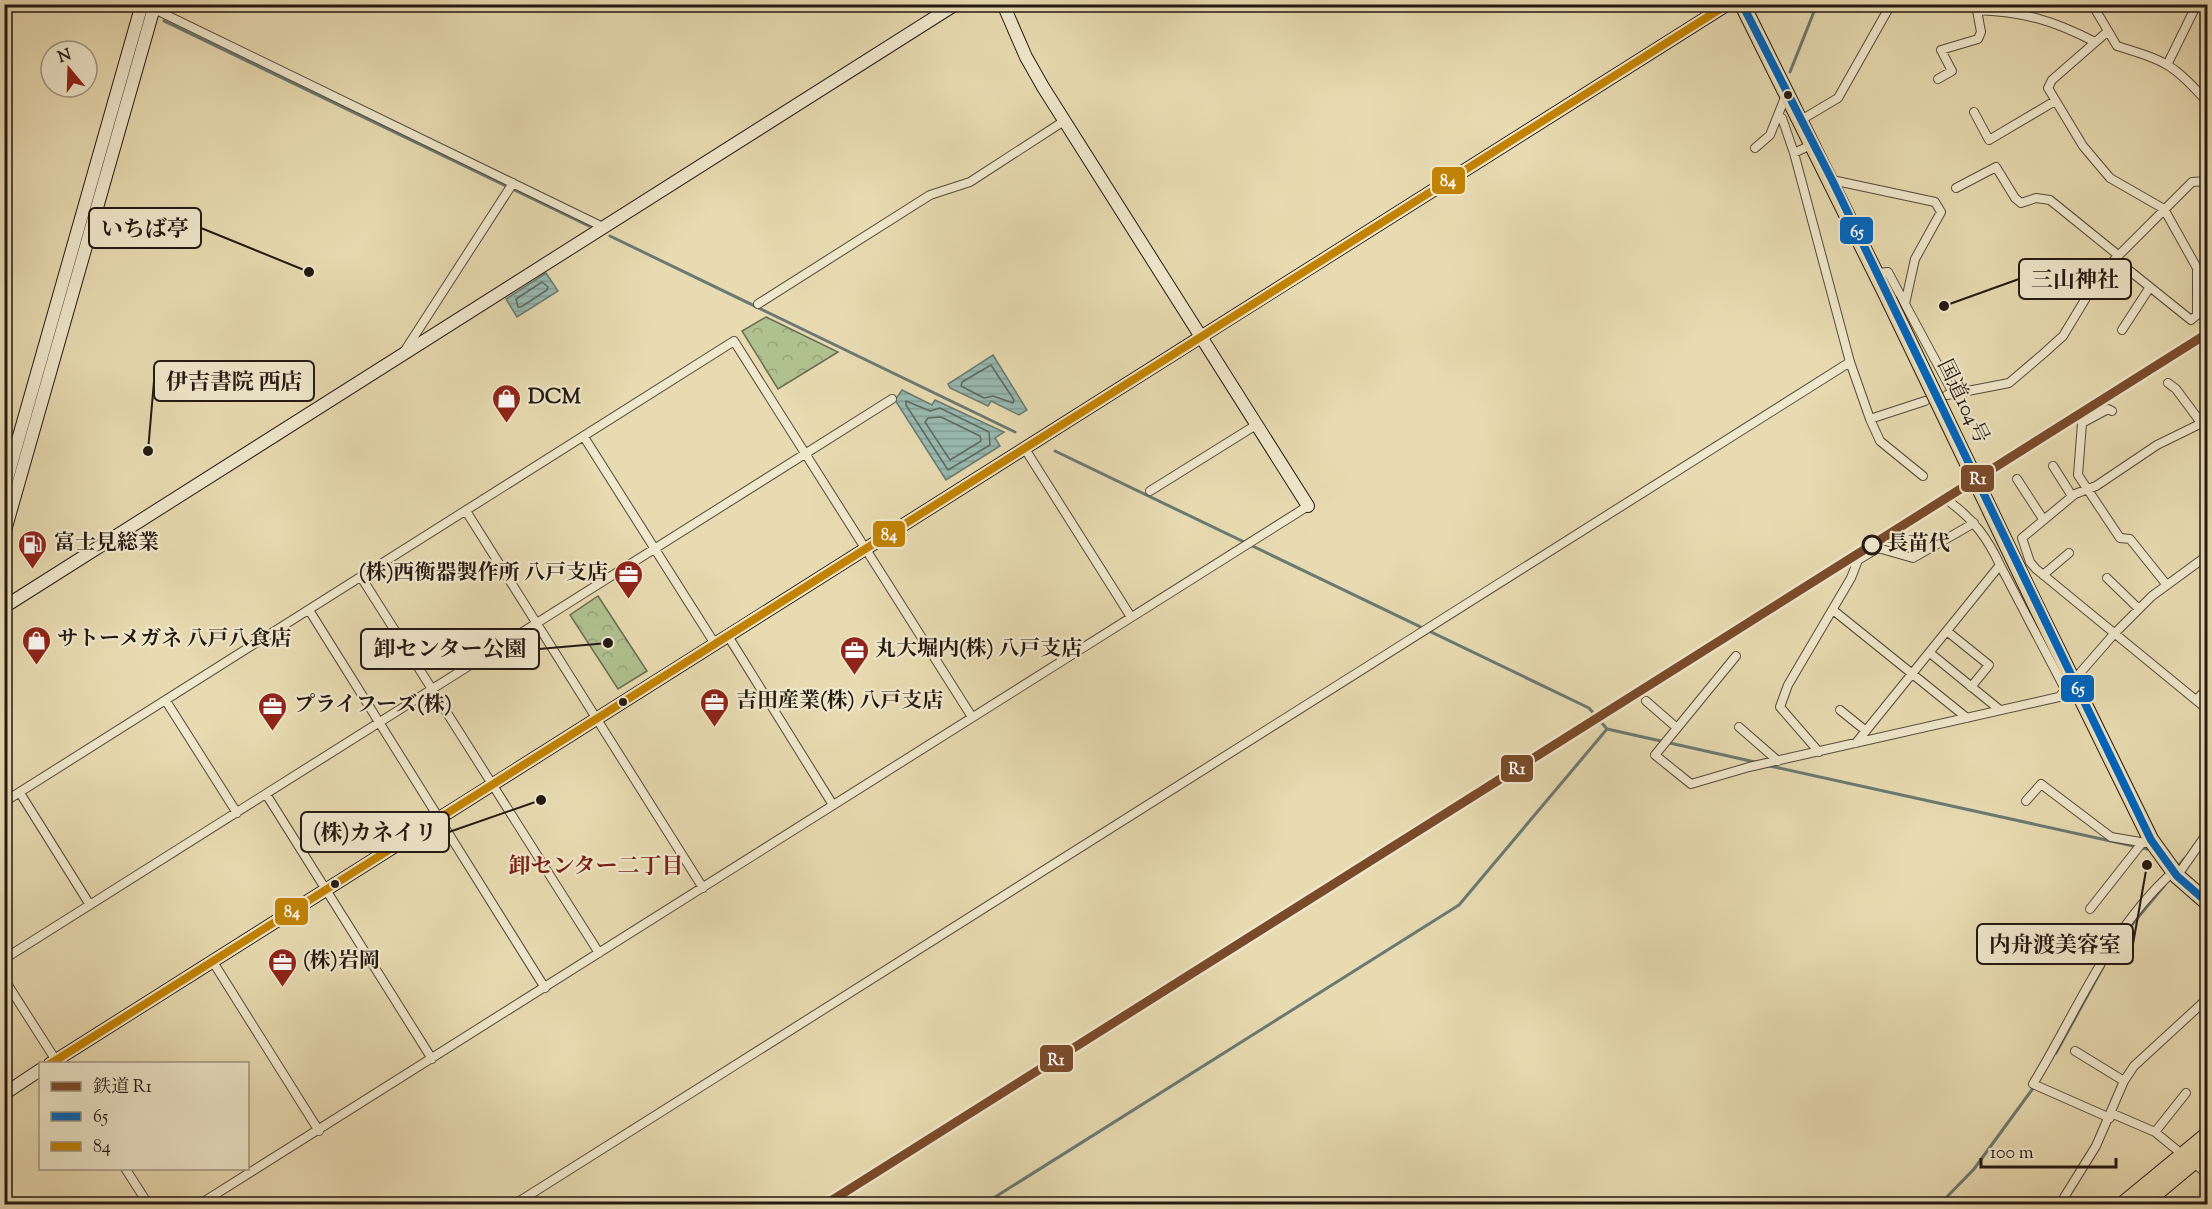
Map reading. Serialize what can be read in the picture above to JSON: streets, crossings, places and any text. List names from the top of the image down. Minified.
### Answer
{"streets":{"highway":["国道104号"]},"districts":["卸センター二丁目"],"places":{"other":["いちば亭","三山神社","伊吉書院 西店","長苗代","卸センター公園","(株)カネイリ","内舟渡美容室"],"shop":["DCM","サトーメガネ 八戸八食店"],"fuel station":["富士見総業"],"office":["(株)西衡器製作所 八戸支店","丸大堀内(株) 八戸支店","吉田産業(株) 八戸支店","プライフーズ(株)","(株)岩岡"]},"lines":["transit line 65","transit line 84","rail line R1"],"legend":["鉄道 R1","65","84"],"scale_bar":"100 m","north":"top"}
